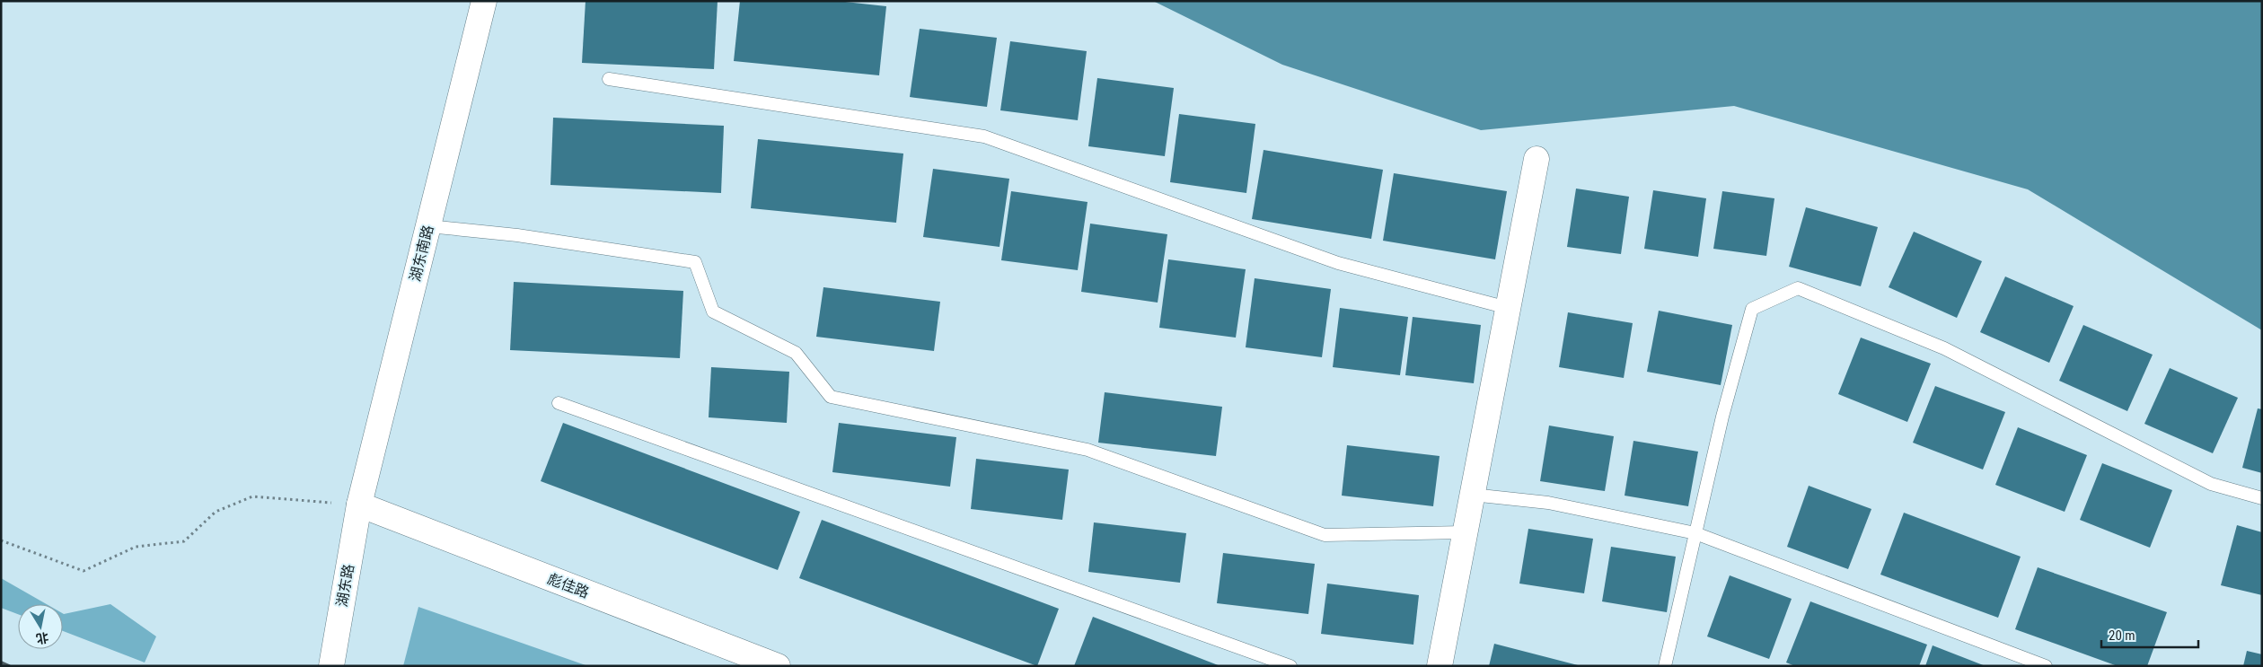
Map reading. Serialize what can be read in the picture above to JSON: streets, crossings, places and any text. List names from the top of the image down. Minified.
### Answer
{"streets":{"street":["湖东南路","湖东路","彪佳路"]},"crossings":[["湖东南路","湖东路"],["湖东南路","彪佳路"],["湖东路","彪佳路"]],"scale_bar":"20 m","north":"bottom"}
